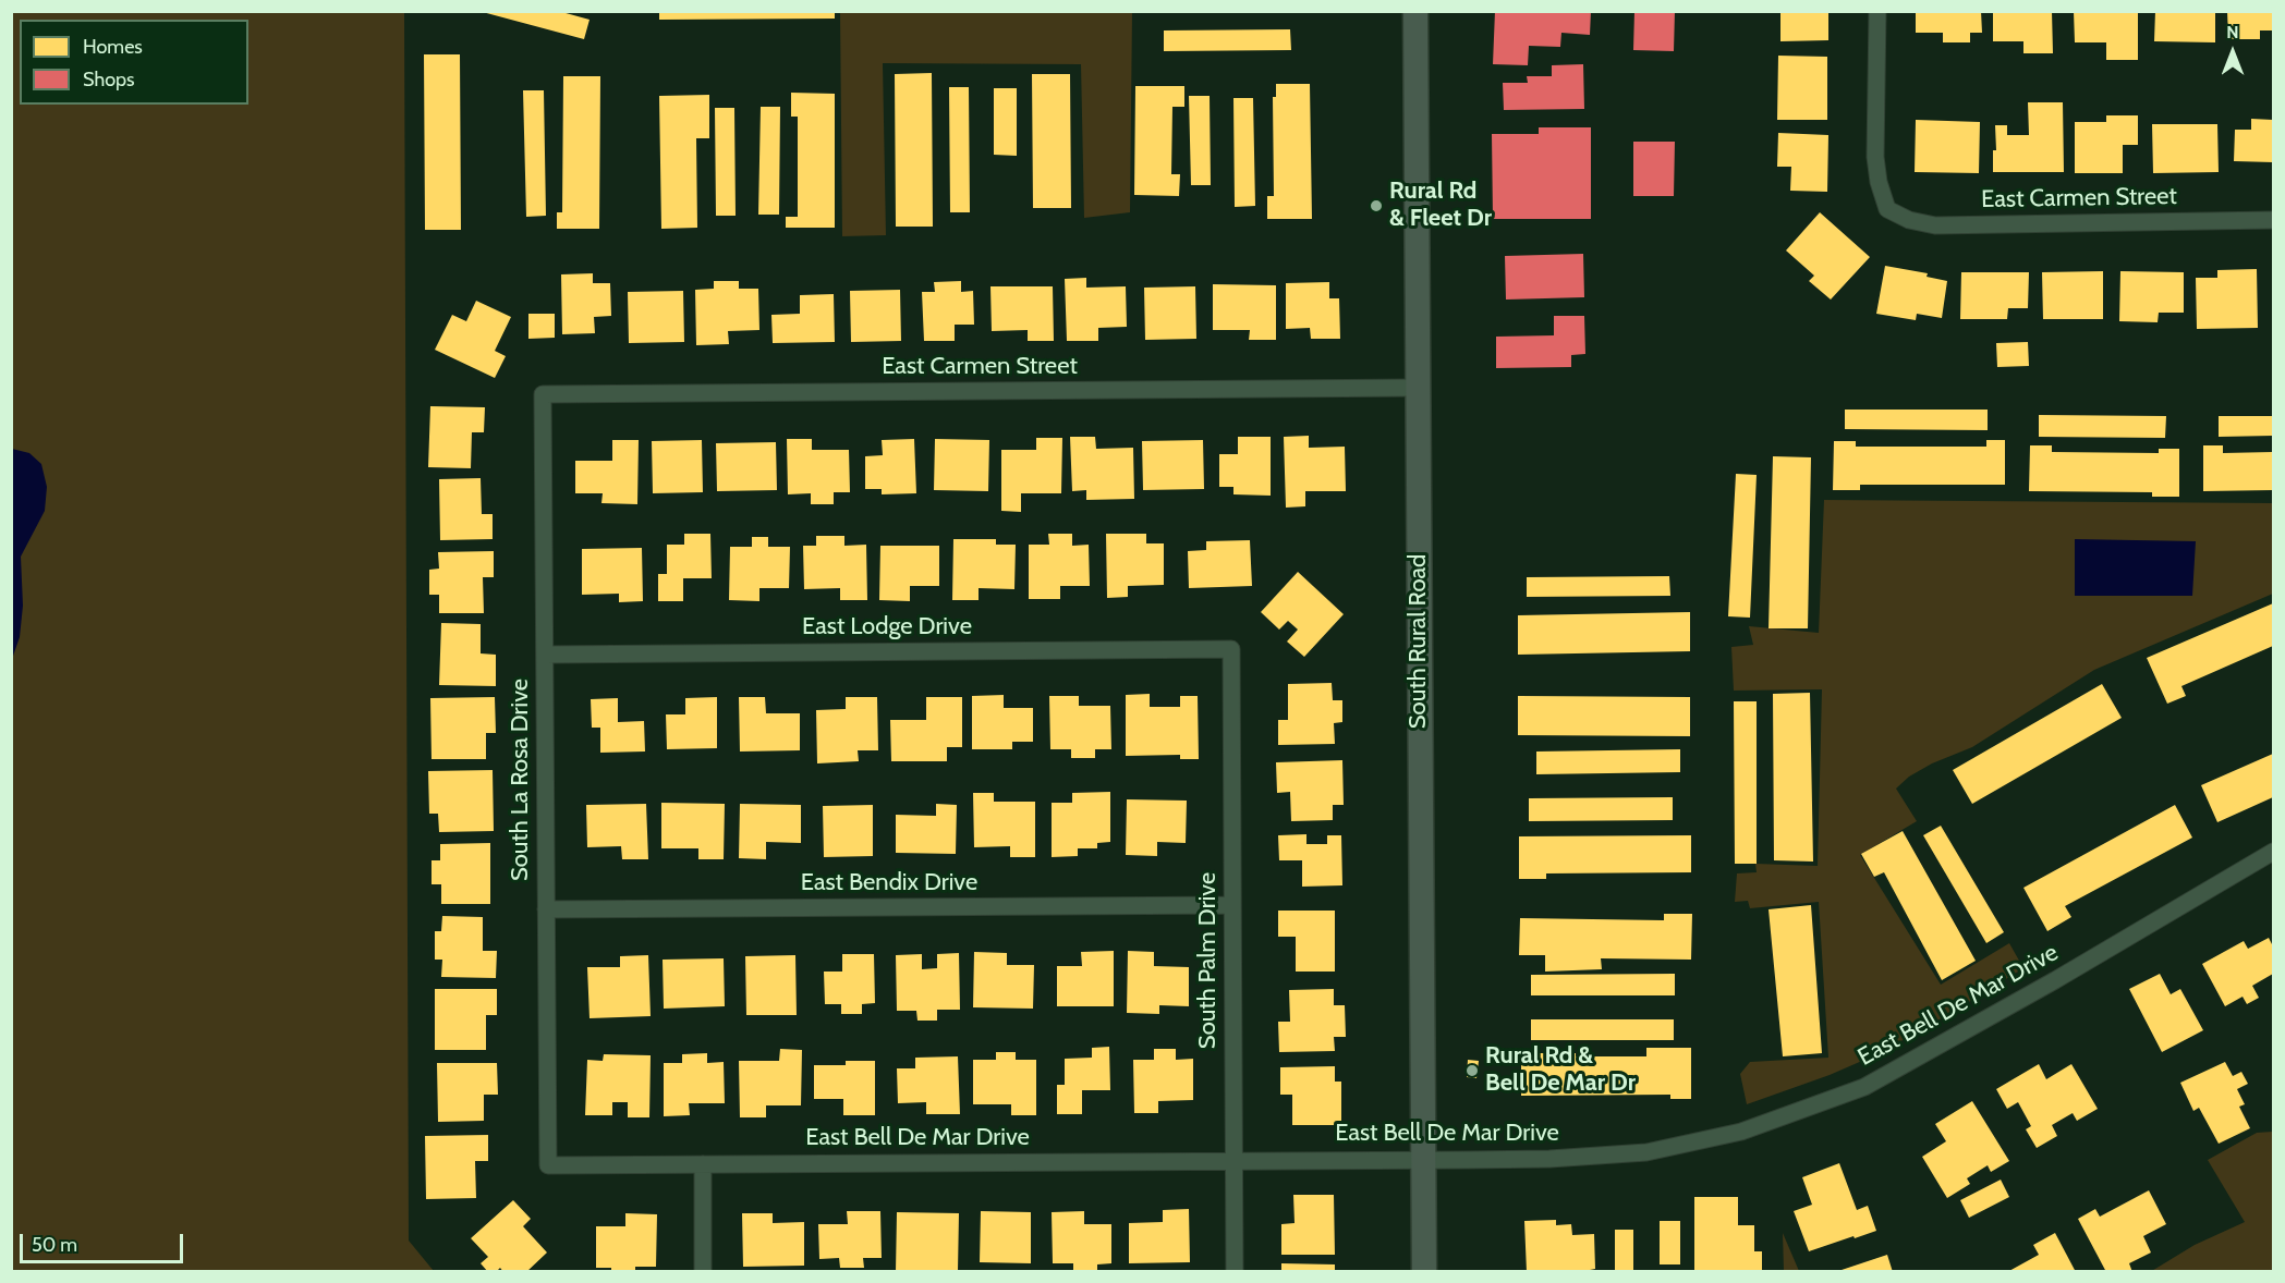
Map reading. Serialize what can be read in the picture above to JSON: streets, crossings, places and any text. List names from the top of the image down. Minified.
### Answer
{"streets":{"main road":["South Rural Road"],"street":["East Carmen Street","East Lodge Drive","South La Rosa Drive","East Bendix Drive","South Palm Drive","East Bell De Mar Drive"]},"crossings":[["East Carmen Street","South Rural Road"],["East Carmen Street","South La Rosa Drive"],["East Lodge Drive","South La Rosa Drive"],["East Lodge Drive","South Palm Drive"],["South Rural Road","East Bell De Mar Drive"],["South La Rosa Drive","East Bendix Drive"],["South La Rosa Drive","East Bell De Mar Drive"],["East Bendix Drive","South Palm Drive"],["South Palm Drive","East Bell De Mar Drive"]],"places":["Rural Rd & Fleet Dr","Rural Rd & Bell De Mar Dr"],"legend":["Homes","Shops"],"scale_bar":"50 m","north":"top"}
